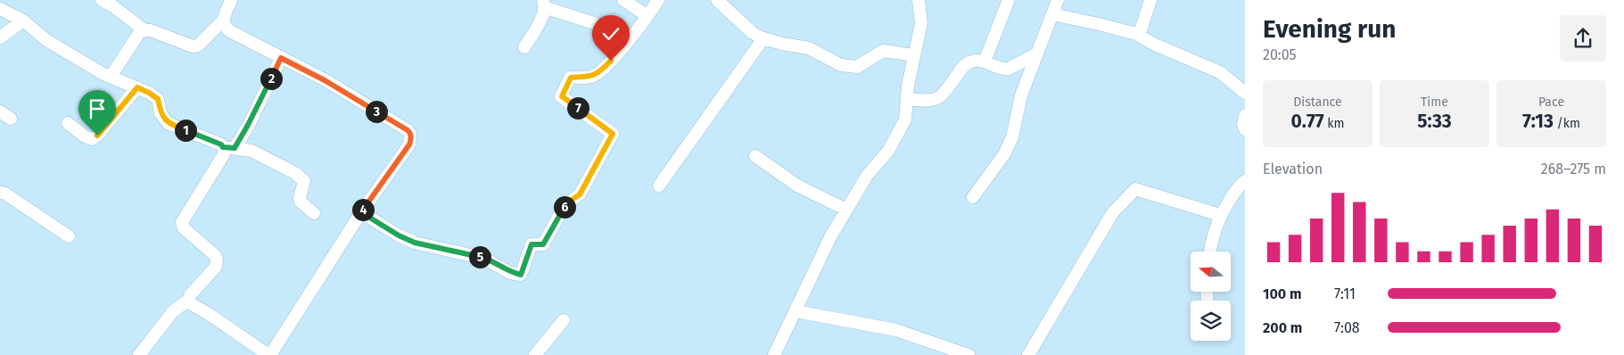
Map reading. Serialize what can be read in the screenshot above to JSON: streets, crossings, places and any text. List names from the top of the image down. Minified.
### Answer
{"north":"left","page":{"heading":["Evening run","20:05"],"pins":["2","7","3","1","6","4","5"],"stats":[["Distance","0.77 km"],["Time","5:33"],["Pace","7:13 /km"]],"chart":["Elevation","268–275 m"],"list":[{"name":"100 m","note":"7:11"},{"name":"200 m","note":"7:08"}]}}
